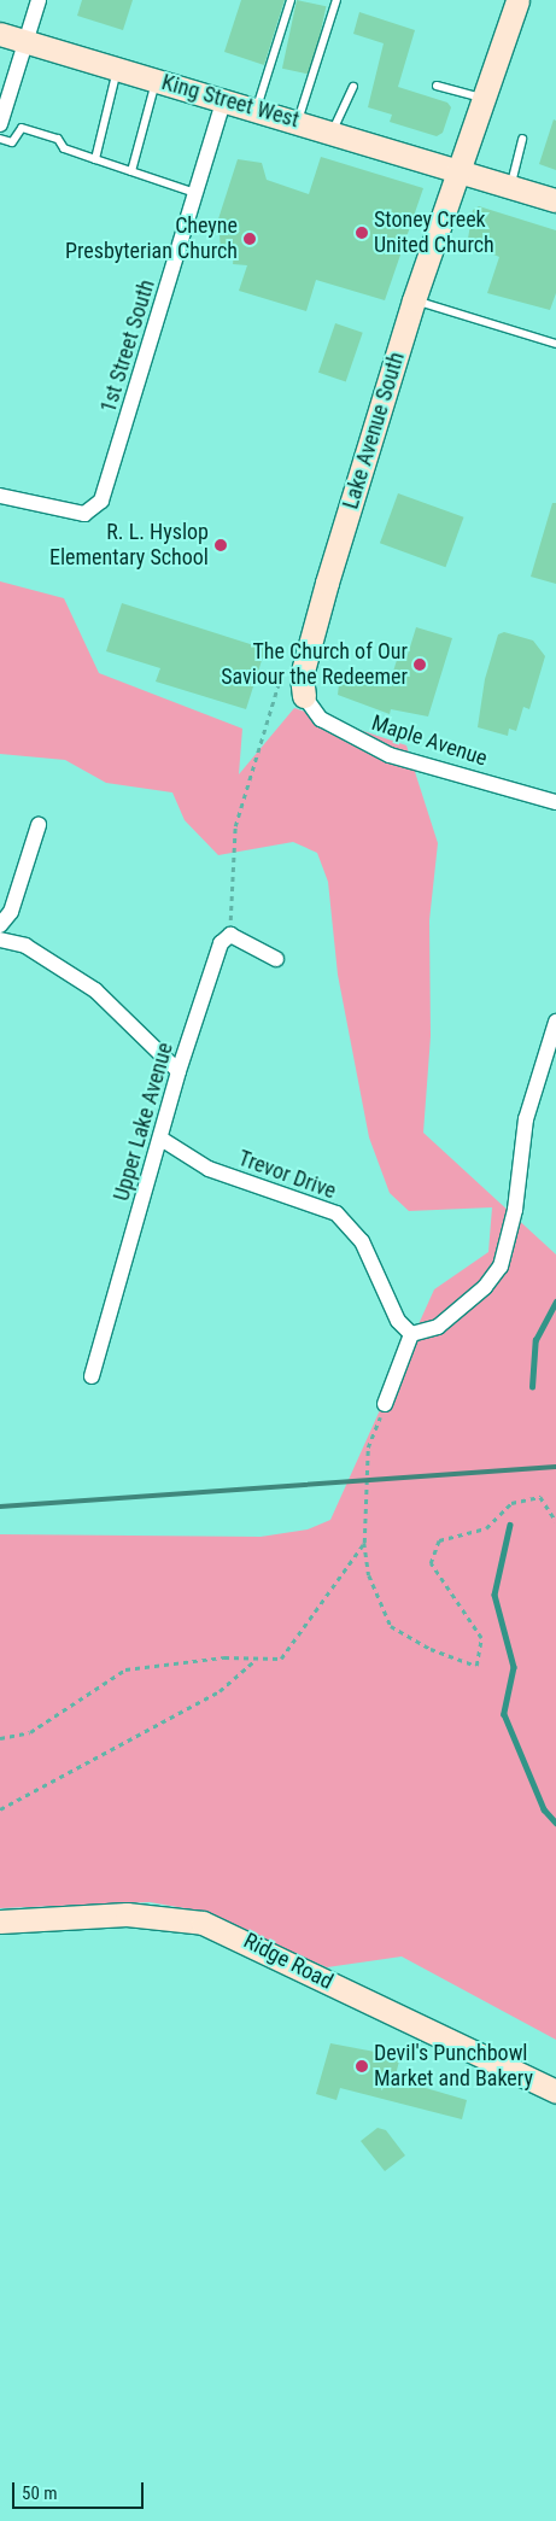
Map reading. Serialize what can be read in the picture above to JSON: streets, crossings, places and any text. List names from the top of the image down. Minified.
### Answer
{"streets":{"main road":["King Street West","Lake Avenue South","Ridge Road"],"street":["1st Street South","Maple Avenue","Upper Lake Avenue","Trevor Drive"]},"crossings":[["King Street West","1st Street South"],["King Street West","Lake Avenue South"],["Lake Avenue South","Maple Avenue"],["Upper Lake Avenue","Trevor Drive"]],"places":["Stoney Creek United Church","Cheyne Presbyterian Church","R. L. Hyslop Elementary School","The Church of Our Saviour the Redeemer","Devil's Punchbowl Market and Bakery"],"scale_bar":"50 m"}
